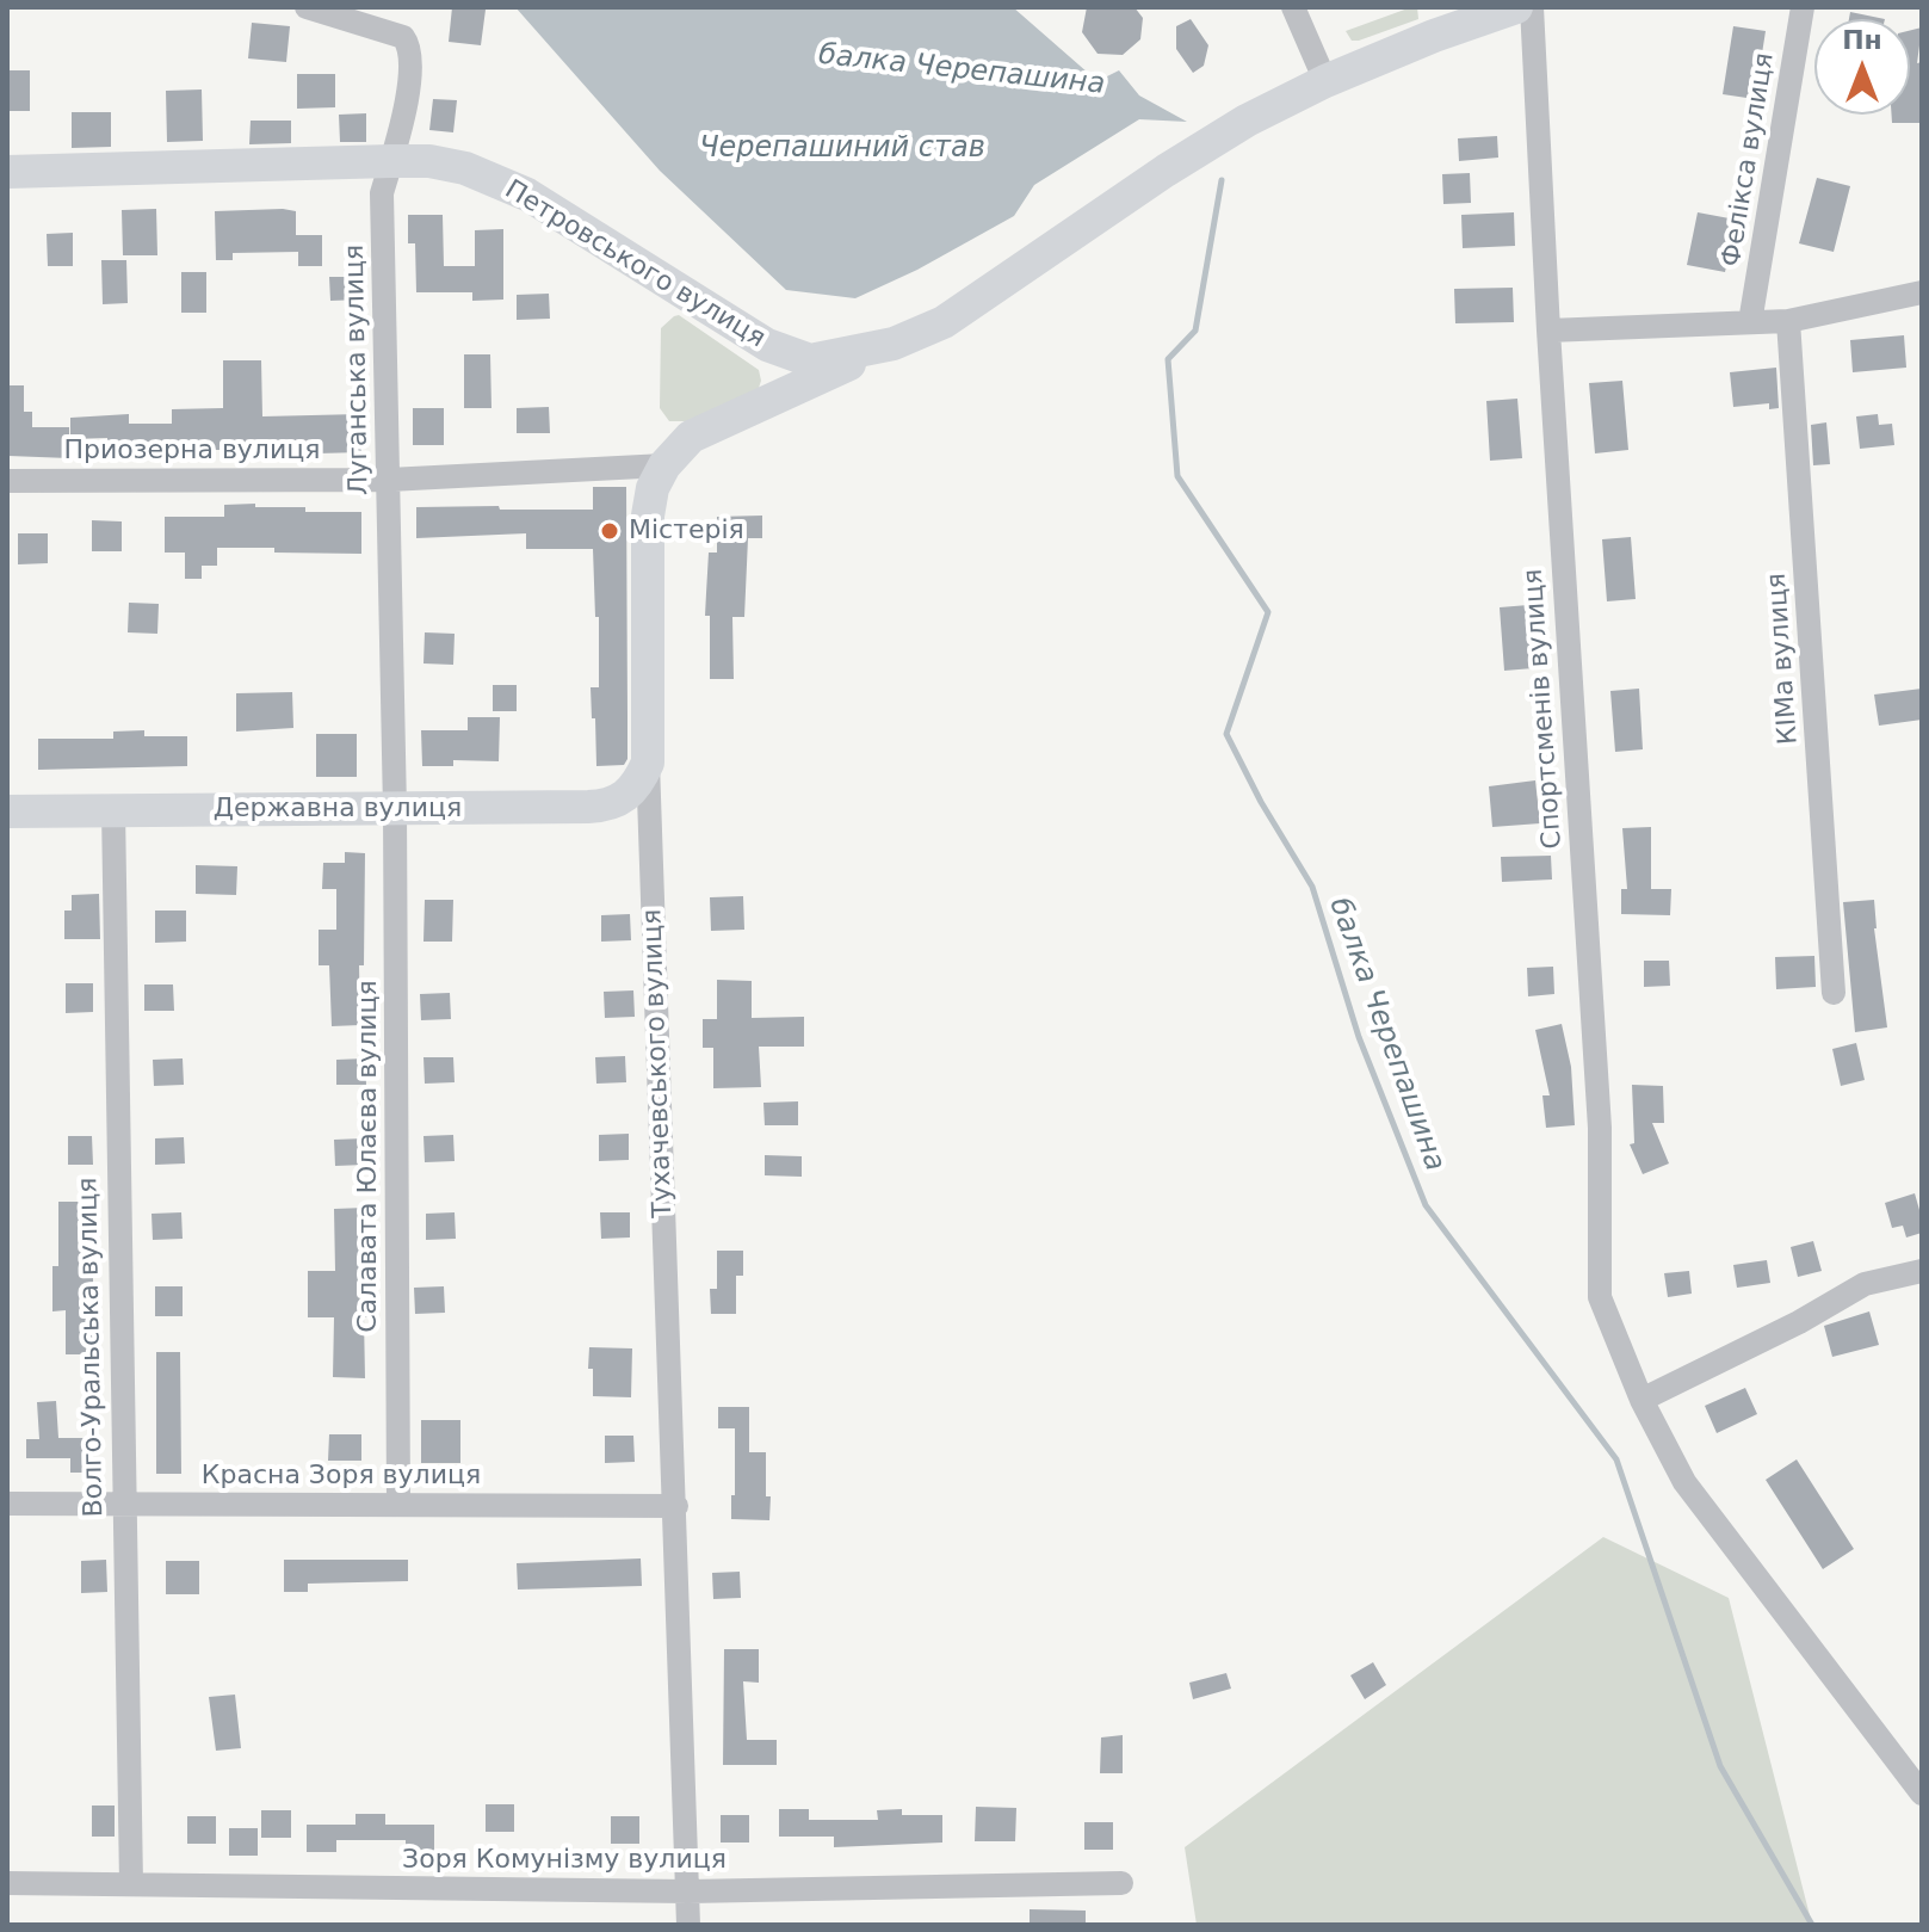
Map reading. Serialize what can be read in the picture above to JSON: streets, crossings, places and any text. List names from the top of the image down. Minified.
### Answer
{"streets":{"main road":["Петровського вулиця","Державна вулиця","Тухачевського вулиця"],"street":["Фелікса вулиця","Луганська вулиця","Приозерна вулиця","КІМа вулиця","Спортсменів вулиця","Салавата Юлаєва вулиця","Волго-Уральська вулиця","Красна Зоря вулиця","Зоря Комунізму вулиця"]},"crossings":[["Петровського вулиця","Луганська вулиця"],["Петровського вулиця","Тухачевського вулиця"],["Луганська вулиця","Приозерна вулиця"],["Луганська вулиця","Державна вулиця"],["Луганська вулиця","Салавата Юлаєва вулиця"],["Приозерна вулиця","Тухачевського вулиця"],["Державна вулиця","Тухачевського вулиця"],["Державна вулиця","Салавата Юлаєва вулиця"],["Державна вулиця","Волго-Уральська вулиця"],["Тухачевського вулиця","Красна Зоря вулиця"],["Тухачевського вулиця","Зоря Комунізму вулиця"],["Салавата Юлаєва вулиця","Красна Зоря вулиця"],["Волго-Уральська вулиця","Красна Зоря вулиця"],["Волго-Уральська вулиця","Зоря Комунізму вулиця"]],"water":["балка Черепашина","Черепашиний став"],"places":["Містерія"],"north":"top"}
